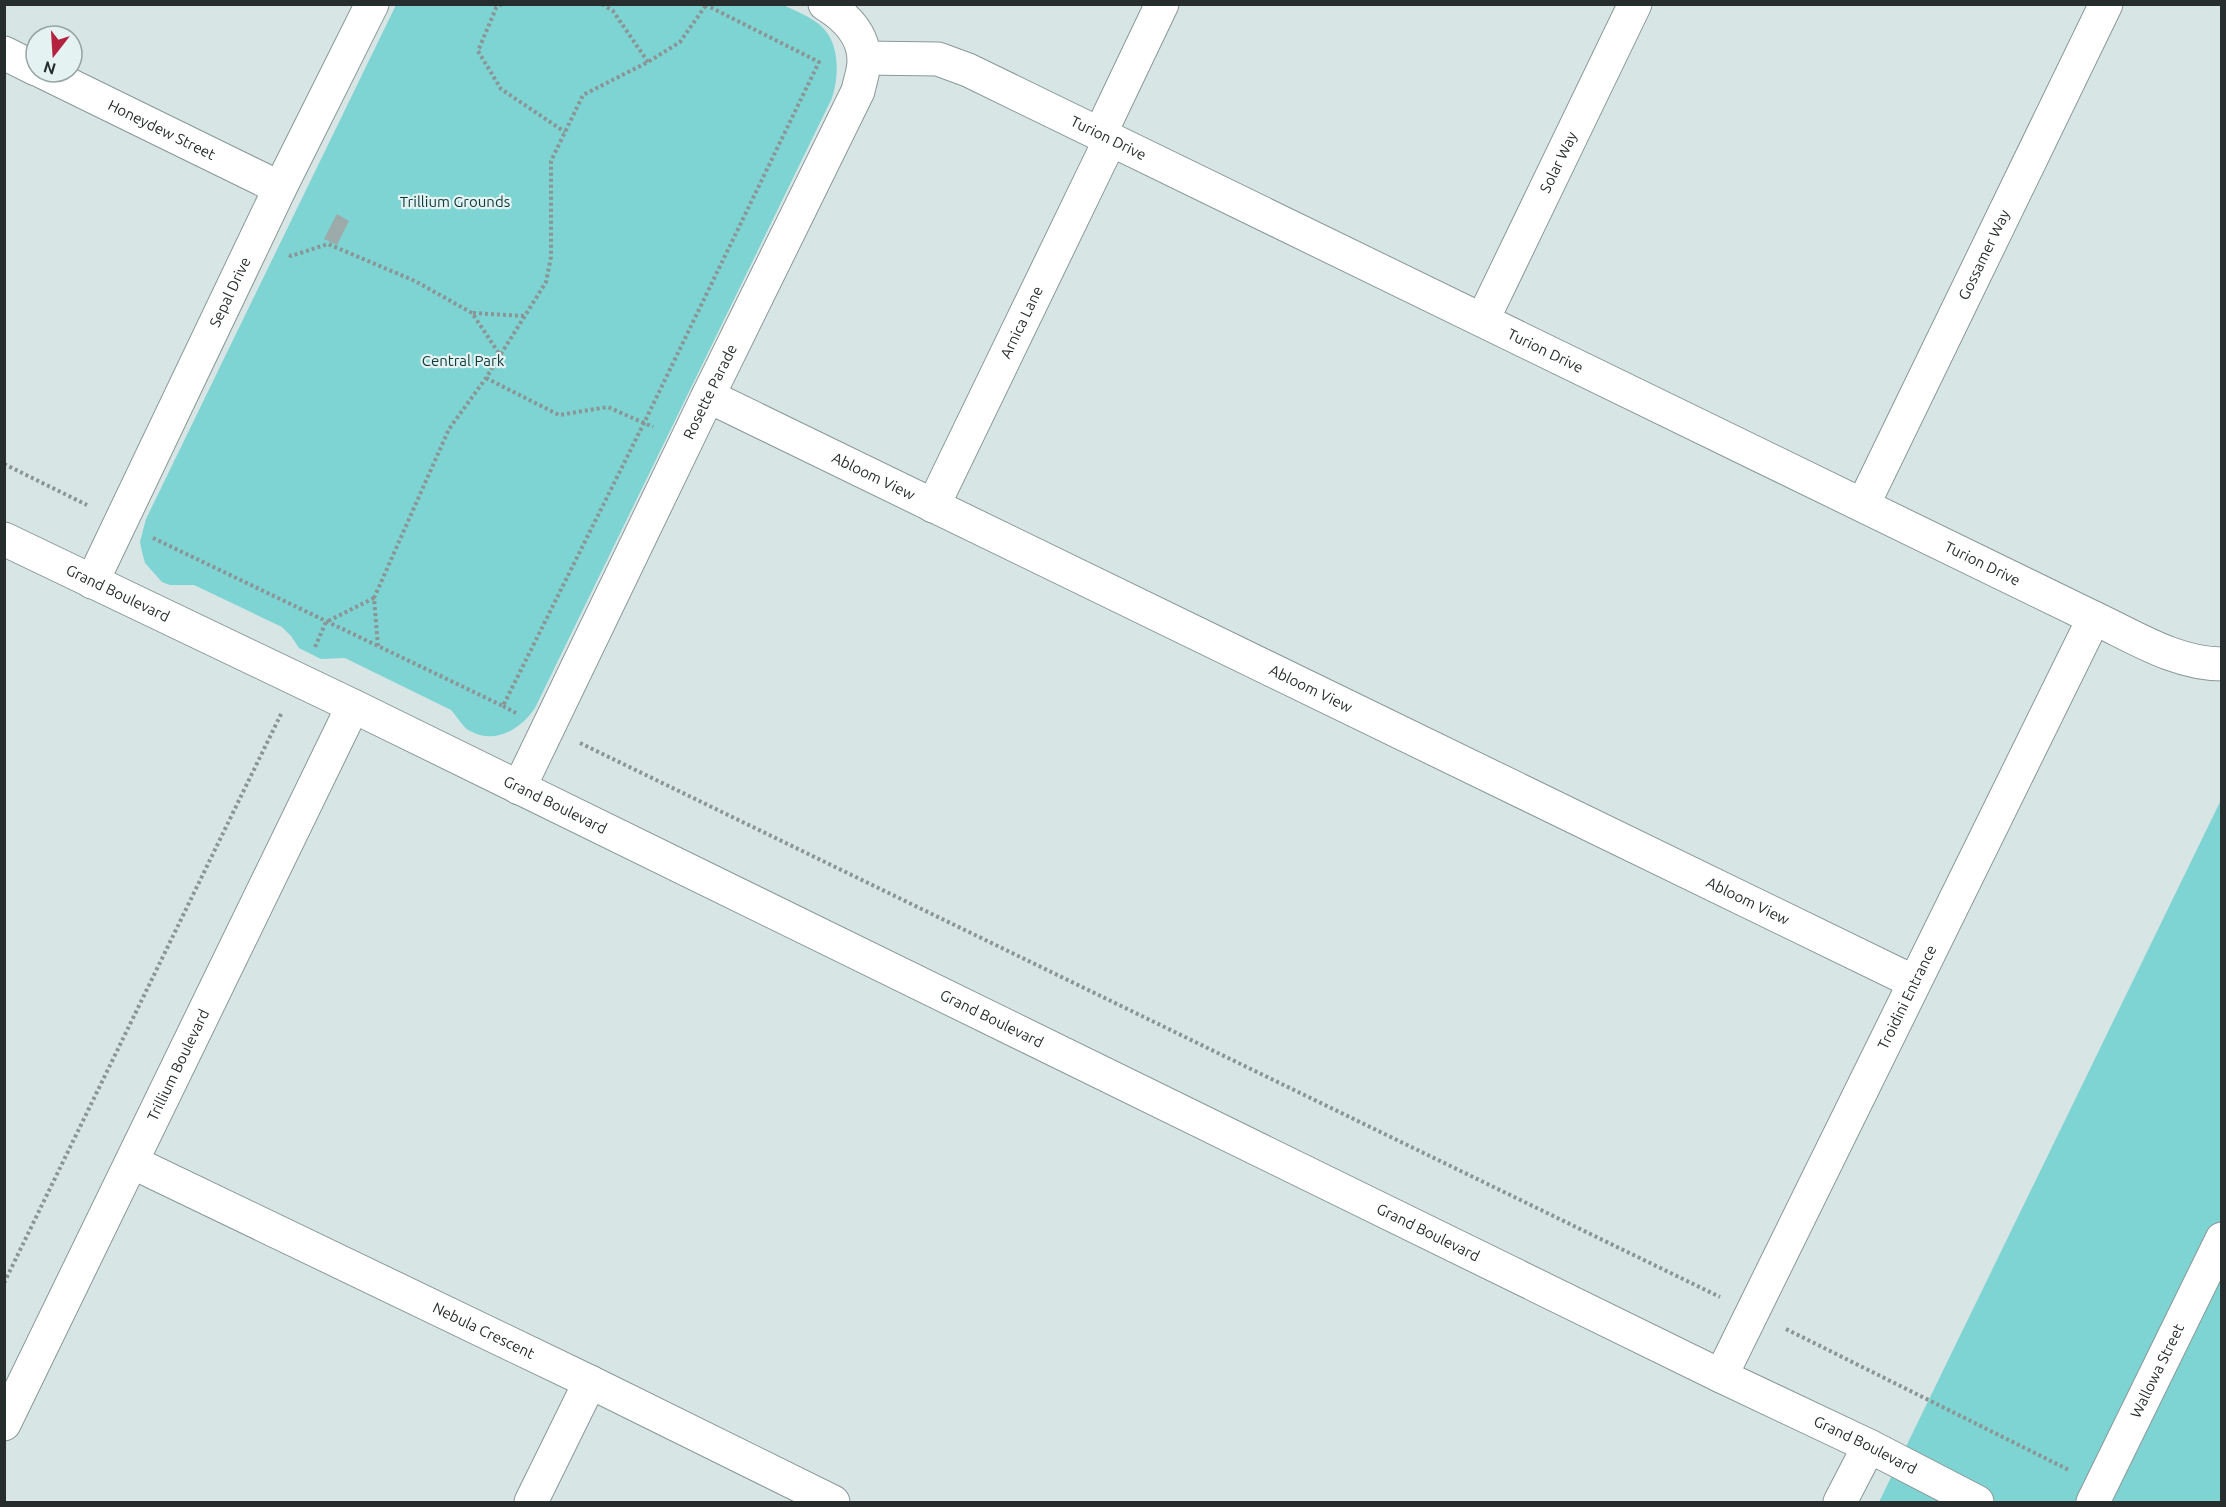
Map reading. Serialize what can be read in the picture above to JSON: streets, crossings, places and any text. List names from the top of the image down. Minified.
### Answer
{"streets":{"street":["Honeydew Street","Turion Drive","Solar Way","Gossamer Way","Sepal Drive","Arnica Lane","Rosette Parade","Abloom View","Grand Boulevard","Troidini Entrance","Trillium Boulevard","Nebula Crescent","Wallowa Street"]},"crossings":[["Honeydew Street","Sepal Drive"],["Turion Drive","Solar Way"],["Turion Drive","Gossamer Way"],["Turion Drive","Arnica Lane"],["Turion Drive","Rosette Parade"],["Turion Drive","Troidini Entrance"],["Sepal Drive","Grand Boulevard"],["Arnica Lane","Abloom View"],["Rosette Parade","Abloom View"],["Rosette Parade","Grand Boulevard"],["Abloom View","Troidini Entrance"],["Grand Boulevard","Troidini Entrance"],["Grand Boulevard","Trillium Boulevard"],["Trillium Boulevard","Nebula Crescent"]],"parks":["Trillium Grounds","Central Park"],"north":"bottom"}
